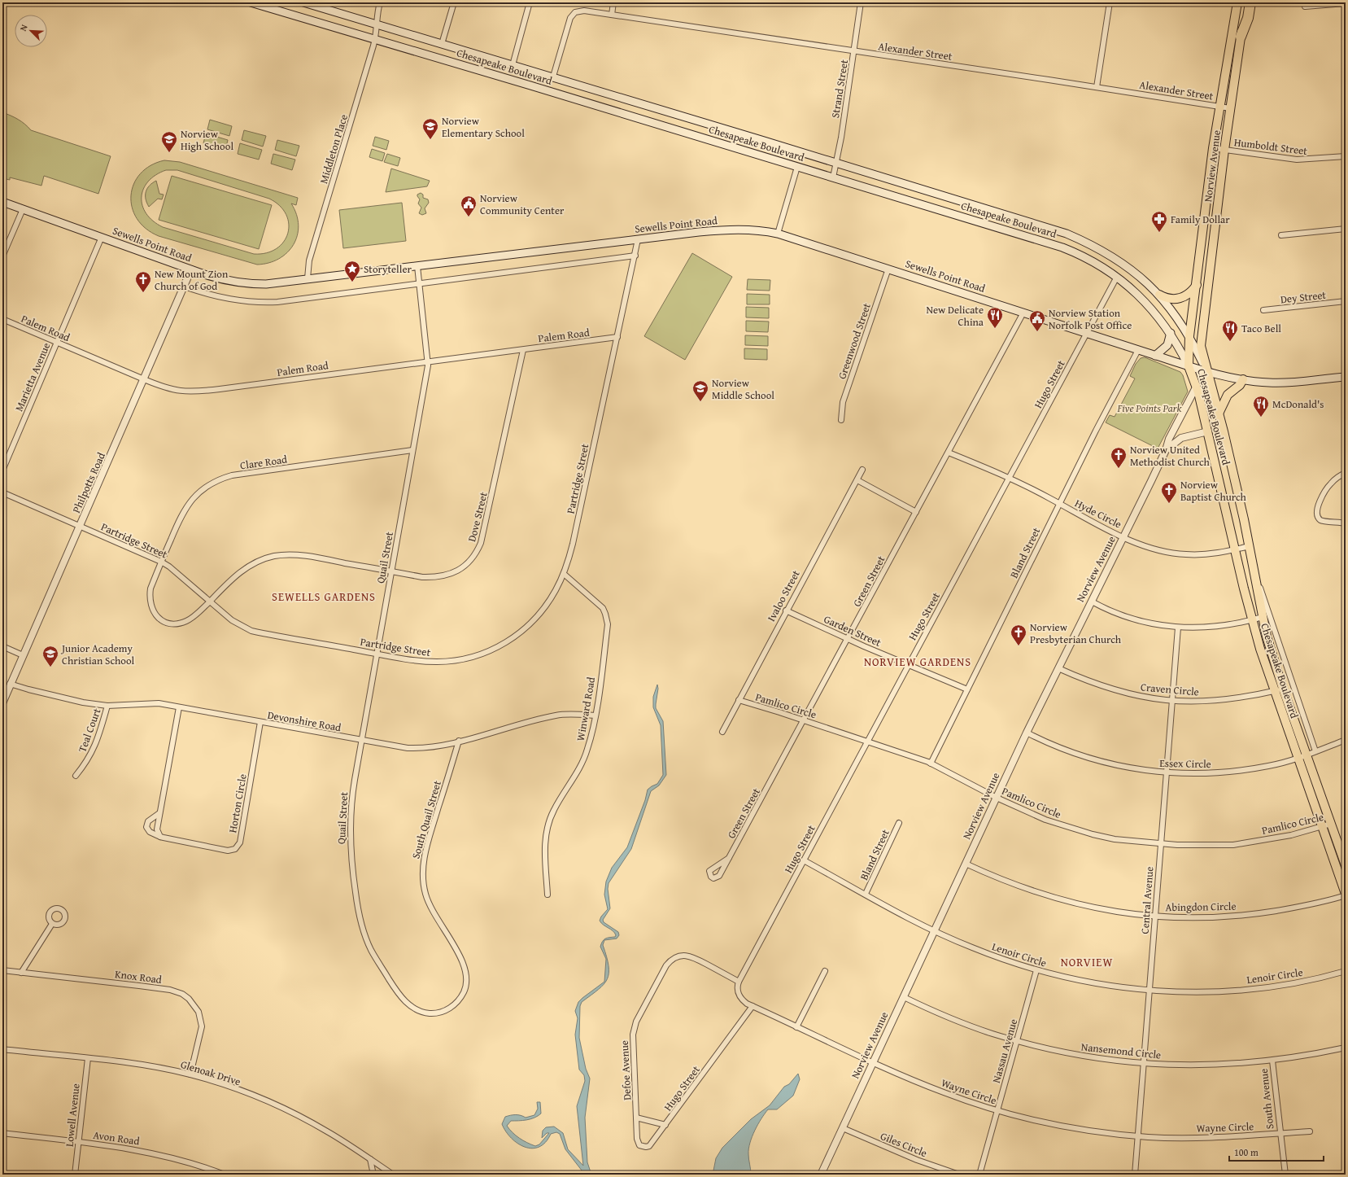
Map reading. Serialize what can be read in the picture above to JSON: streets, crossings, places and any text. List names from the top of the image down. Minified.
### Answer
{"streets":{"main road":["Chesapeake Boulevard","Norview Avenue","Sewells Point Road"],"street":["Alexander Street","Strand Street","Humboldt Street","Middleton Place","Dey Street","Palem Road","Greenwood Street","Marietta Avenue","Hugo Street","Clare Road","Partridge Street","Philpotts Road","Hyde Circle","Dove Street","Bland Street","Quail Street","Green Street","Ivaloo Street","Garden Street","Craven Circle","Pamlico Circle","Winward Road","Devonshire Road","Teal Court","Essex Circle","Horton Circle","South Quail Street","Central Avenue","Abingdon Circle","Lenoir Circle","Knox Road","Nassau Avenue","Nansemond Circle","Defoe Avenue","Glenoak Drive","Wayne Circle","South Avenue","Lowell Avenue","Avon Road","Giles Circle"]},"crossings":[["Alexander Street","Chesapeake Boulevard"],["Alexander Street","Strand Street"],["Alexander Street","Norview Avenue"],["Chesapeake Boulevard","Strand Street"],["Chesapeake Boulevard","Middleton Place"],["Chesapeake Boulevard","Norview Avenue"],["Chesapeake Boulevard","Sewells Point Road"],["Chesapeake Boulevard","Hugo Street"],["Chesapeake Boulevard","Hyde Circle"],["Chesapeake Boulevard","Craven Circle"],["Chesapeake Boulevard","Pamlico Circle"],["Chesapeake Boulevard","Essex Circle"],["Chesapeake Boulevard","Abingdon Circle"],["Humboldt Street","Norview Avenue"],["Middleton Place","Sewells Point Road"],["Norview Avenue","Sewells Point Road"],["Norview Avenue","Hyde Circle"],["Norview Avenue","Craven Circle"],["Norview Avenue","Pamlico Circle"],["Norview Avenue","Essex Circle"],["Norview Avenue","Abingdon Circle"],["Norview Avenue","Lenoir Circle"],["Norview Avenue","Nansemond Circle"],["Norview Avenue","Wayne Circle"],["Norview Avenue","Giles Circle"],["Sewells Point Road","Greenwood Street"],["Sewells Point Road","Marietta Avenue"],["Sewells Point Road","Hugo Street"],["Sewells Point Road","Partridge Street"],["Sewells Point Road","Philpotts Road"],["Sewells Point Road","Bland Street"],["Sewells Point Road","Quail Street"],["Sewells Point Road","Green Street"],["Palem Road","Marietta Avenue"],["Palem Road","Partridge Street"],["Palem Road","Philpotts Road"],["Palem Road","Dove Street"],["Palem Road","Quail Street"],["Hugo Street","Hyde Circle"],["Hugo Street","Garden Street"],["Hugo Street","Pamlico Circle"],["Hugo Street","Lenoir Circle"],["Hugo Street","Defoe Avenue"],["Hugo Street","Wayne Circle"],["Clare Road","Partridge Street"],["Clare Road","Dove Street"],["Clare Road","Quail Street"],["Partridge Street","Philpotts Road"],["Partridge Street","Dove Street"],["Partridge Street","Quail Street"],["Partridge Street","Winward Road"],["Philpotts Road","Devonshire Road"],["Hyde Circle","Bland Street"],["Hyde Circle","Green Street"],["Dove Street","Quail Street"],["Bland Street","Garden Street"],["Bland Street","Pamlico Circle"],["Bland Street","Lenoir Circle"],["Quail Street","Devonshire Road"],["Quail Street","South Quail Street"],["Green Street","Garden Street"],["Green Street","Pamlico Circle"],["Ivaloo Street","Garden Street"],["Ivaloo Street","Pamlico Circle"],["Craven Circle","Central Avenue"],["Pamlico Circle","Central Avenue"],["Winward Road","Devonshire Road"],["Devonshire Road","Teal Court"],["Devonshire Road","Horton Circle"],["Devonshire Road","South Quail Street"],["Essex Circle","Central Avenue"],["Central Avenue","Abingdon Circle"],["Central Avenue","Lenoir Circle"],["Central Avenue","Nansemond Circle"],["Central Avenue","Wayne Circle"],["Lenoir Circle","Nassau Avenue"],["Knox Road","Glenoak Drive"],["Nassau Avenue","Nansemond Circle"],["Nassau Avenue","Wayne Circle"],["Nansemond Circle","South Avenue"],["Defoe Avenue","Wayne Circle"],["Glenoak Drive","Lowell Avenue"],["Wayne Circle","South Avenue"],["Lowell Avenue","Avon Road"]],"districts":["SEWELLS GARDENS","NORVIEW GARDENS","NORVIEW"],"parks":["Five Points Park"],"places":{"school or university":["Norview Elementary School","Norview High School","Norview Middle School","Junior Academy Christian School"],"public building":["Norview Community Center","Norview Station Norfolk Post Office"],"pharmacy":["Family Dollar"],"place":["Storyteller"],"church":["New Mount Zion Church of God","Norview United Methodist Church","Norview Baptist Church","Norview Presbyterian Church"],"restaurant":["New Delicate China","Taco Bell","McDonald's"]},"scale_bar":"100 m","north":"top left"}
